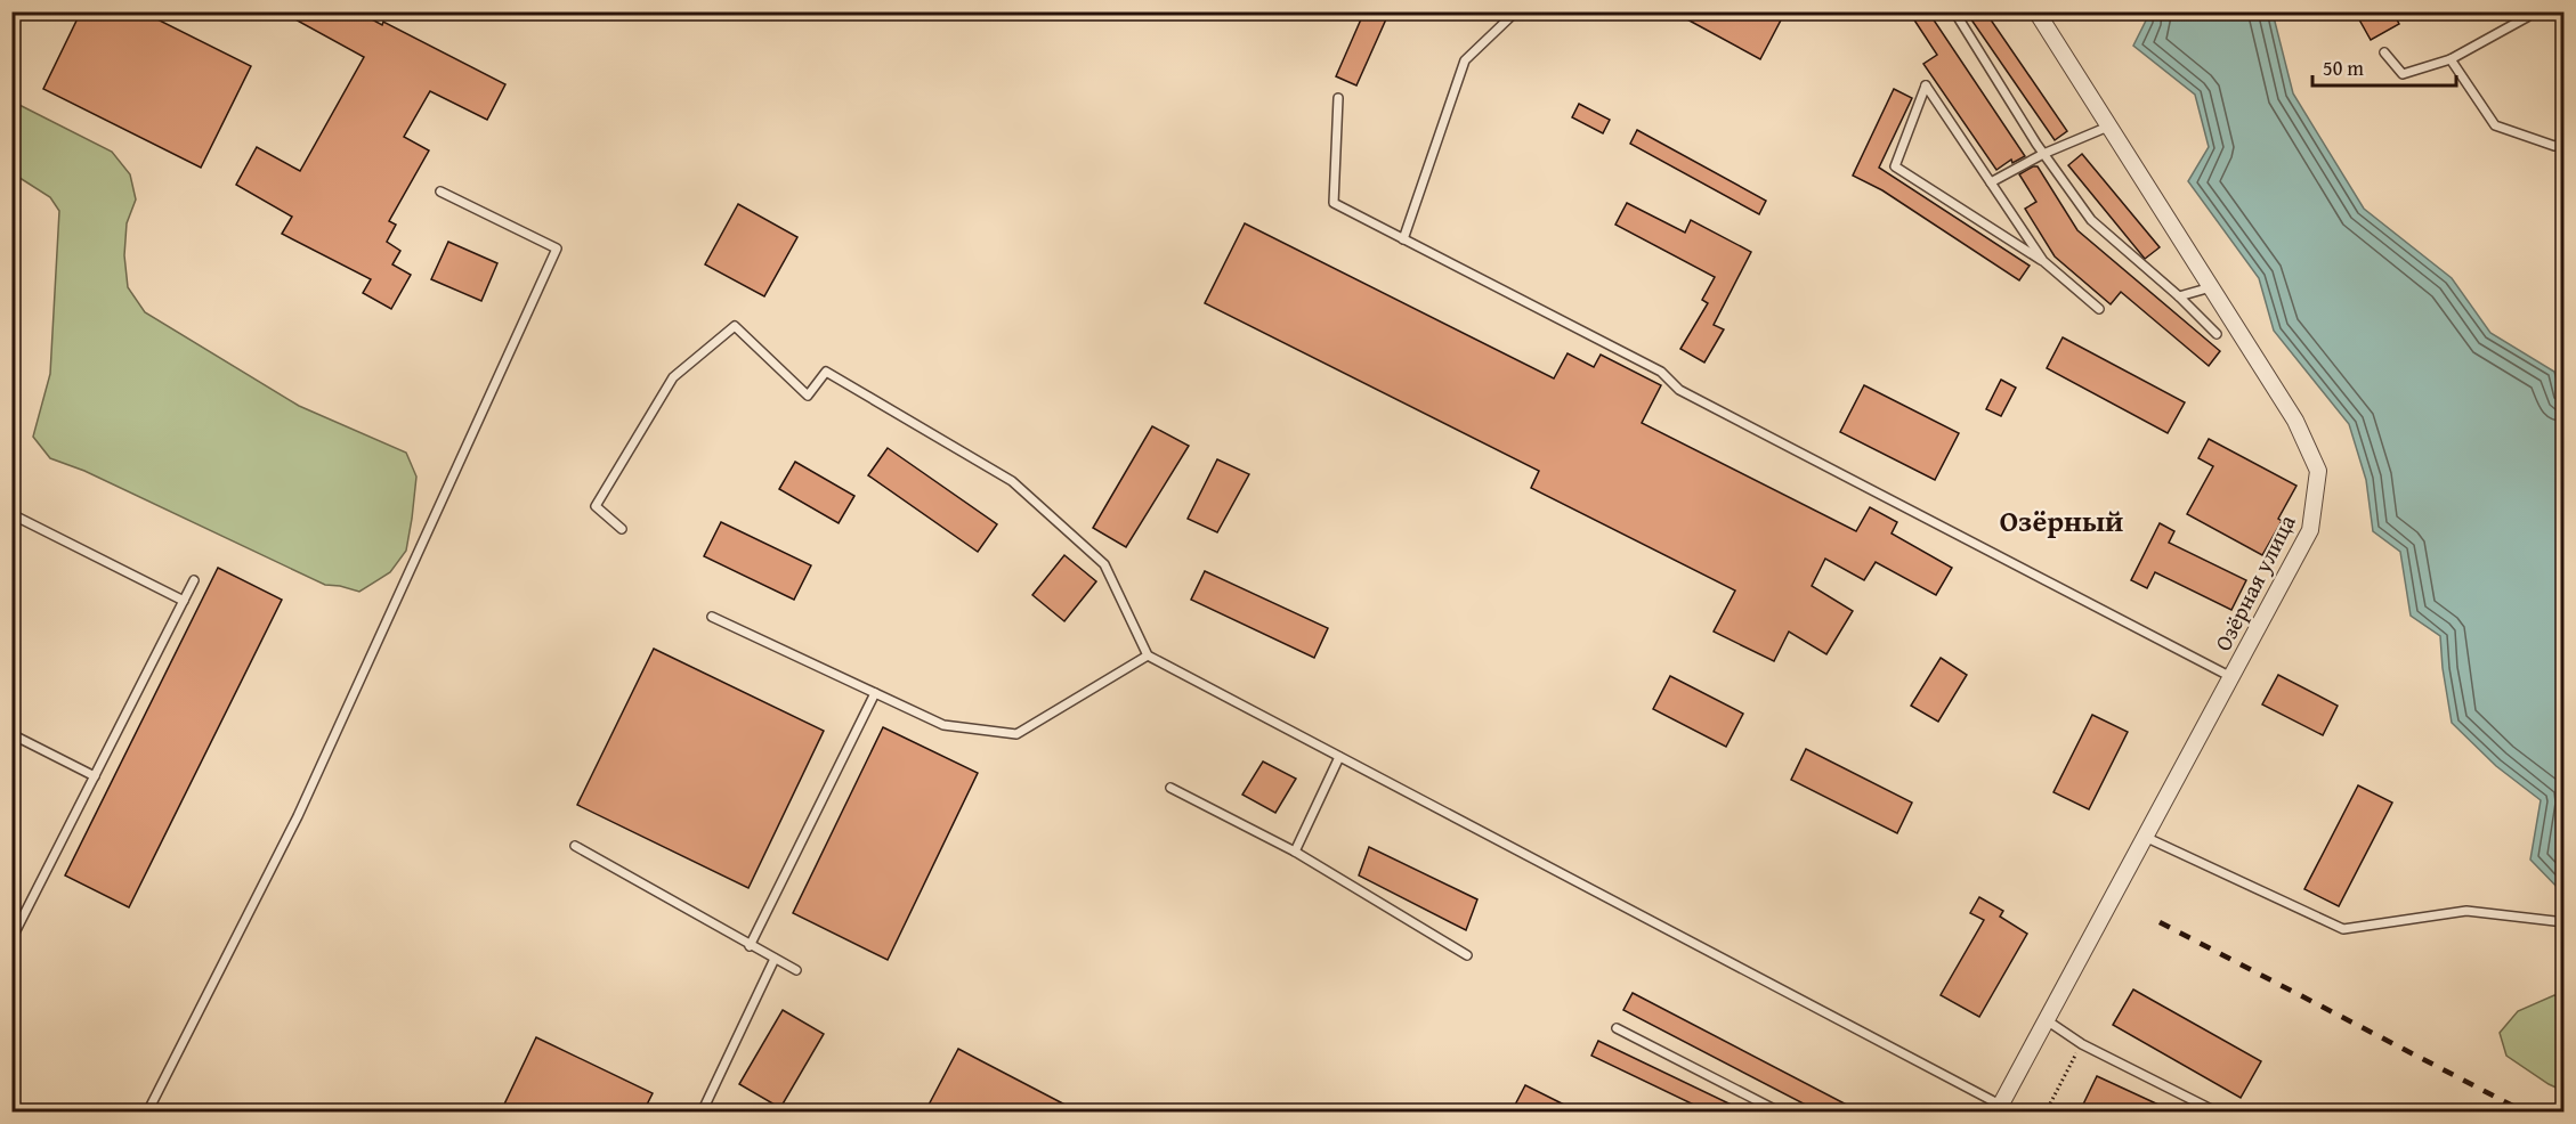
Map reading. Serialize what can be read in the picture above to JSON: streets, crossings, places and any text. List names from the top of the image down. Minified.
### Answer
{"streets":{"street":["Озёрная улица"]},"districts":["Озёрный"],"scale_bar":"50 m"}
